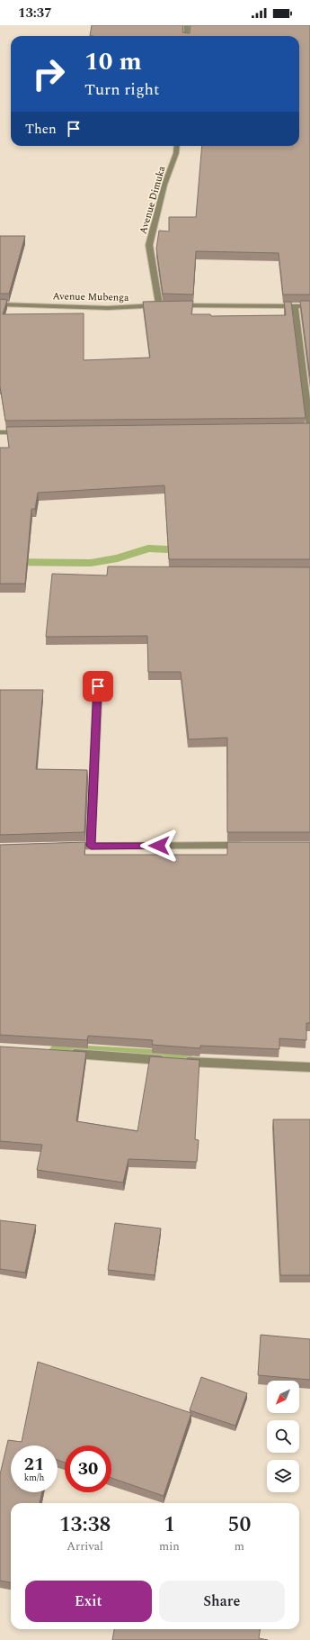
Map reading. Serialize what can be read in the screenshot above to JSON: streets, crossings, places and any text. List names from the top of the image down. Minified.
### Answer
{"streets":{"street":["Avenue Dimuka","Avenue Mubenga"]},"crossings":[["Avenue Dimuka","Avenue Mubenga"]],"north":"bottom left","page":{"status":"13:37","turn":["10 m","Turn right"],"then":"Then","speed":"21 km/h","limit":"30","eta":["13:38","Arrival","1","min","50","m"],"buttons":["Exit","Share"]}}
